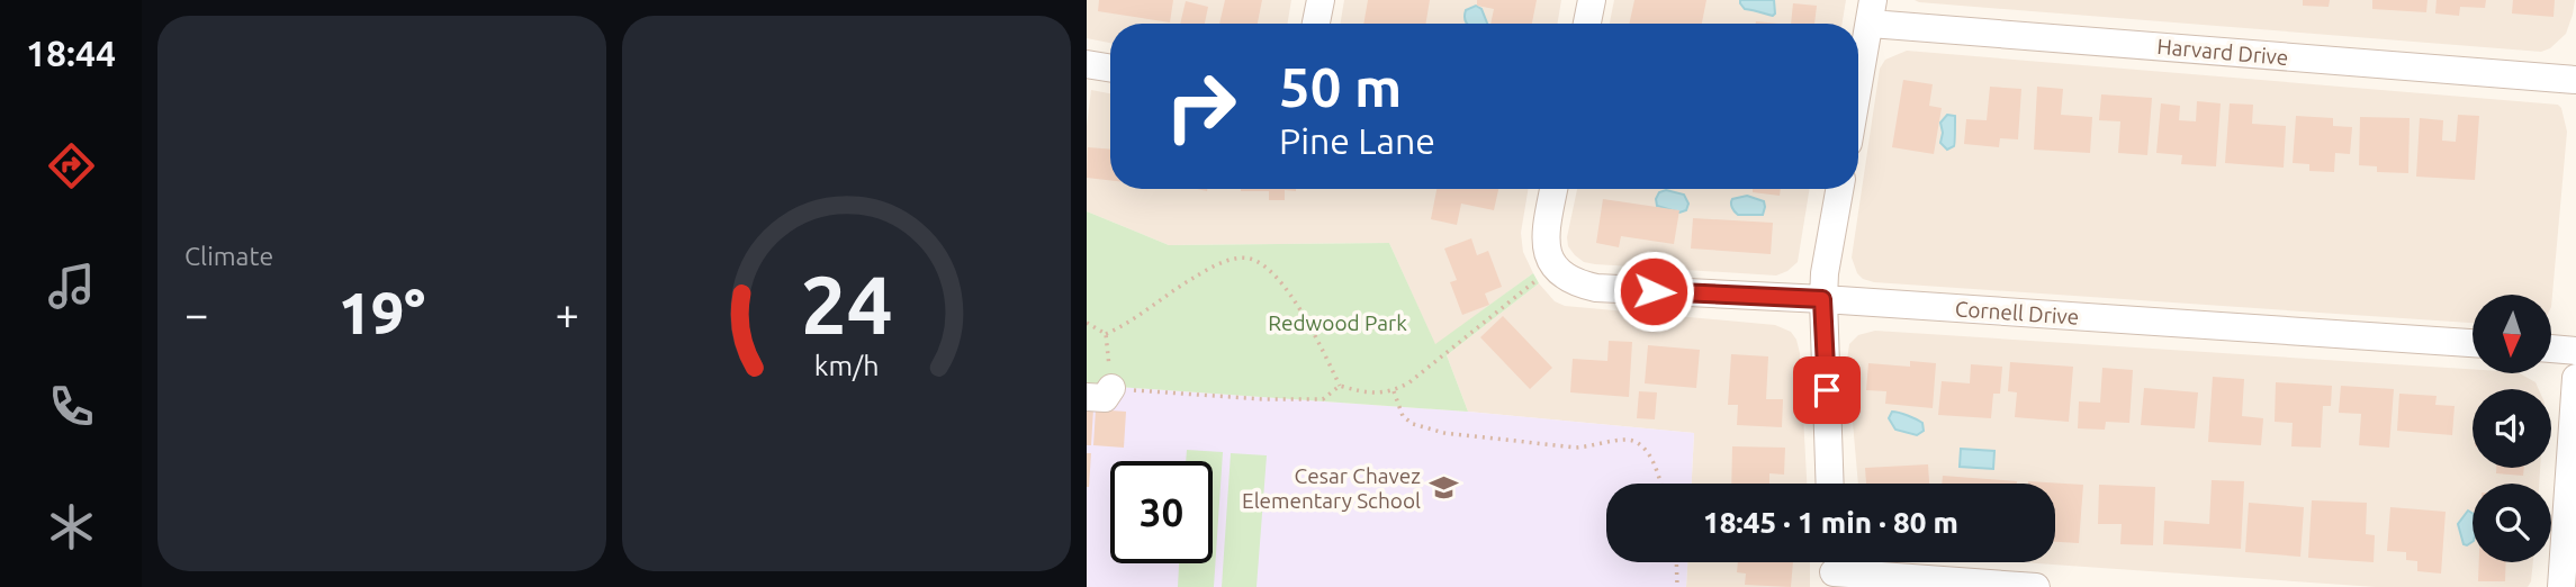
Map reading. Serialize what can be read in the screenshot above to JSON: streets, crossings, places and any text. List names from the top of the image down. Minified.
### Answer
{"streets":{"street":["Harvard Drive","Cornell Drive"]},"parks":["Redwood Park"],"places":{"school or university":["Cesar Chavez Elementary School"]},"north":"bottom","page":{"tabs":"18:44","tile":"Climate","turn":["50 m","Pine Lane"],"heat":["−","19°","+"],"limit":"30","trip":"18:45 · 1 min · 80 m","gauge":["24","km/h"]}}
